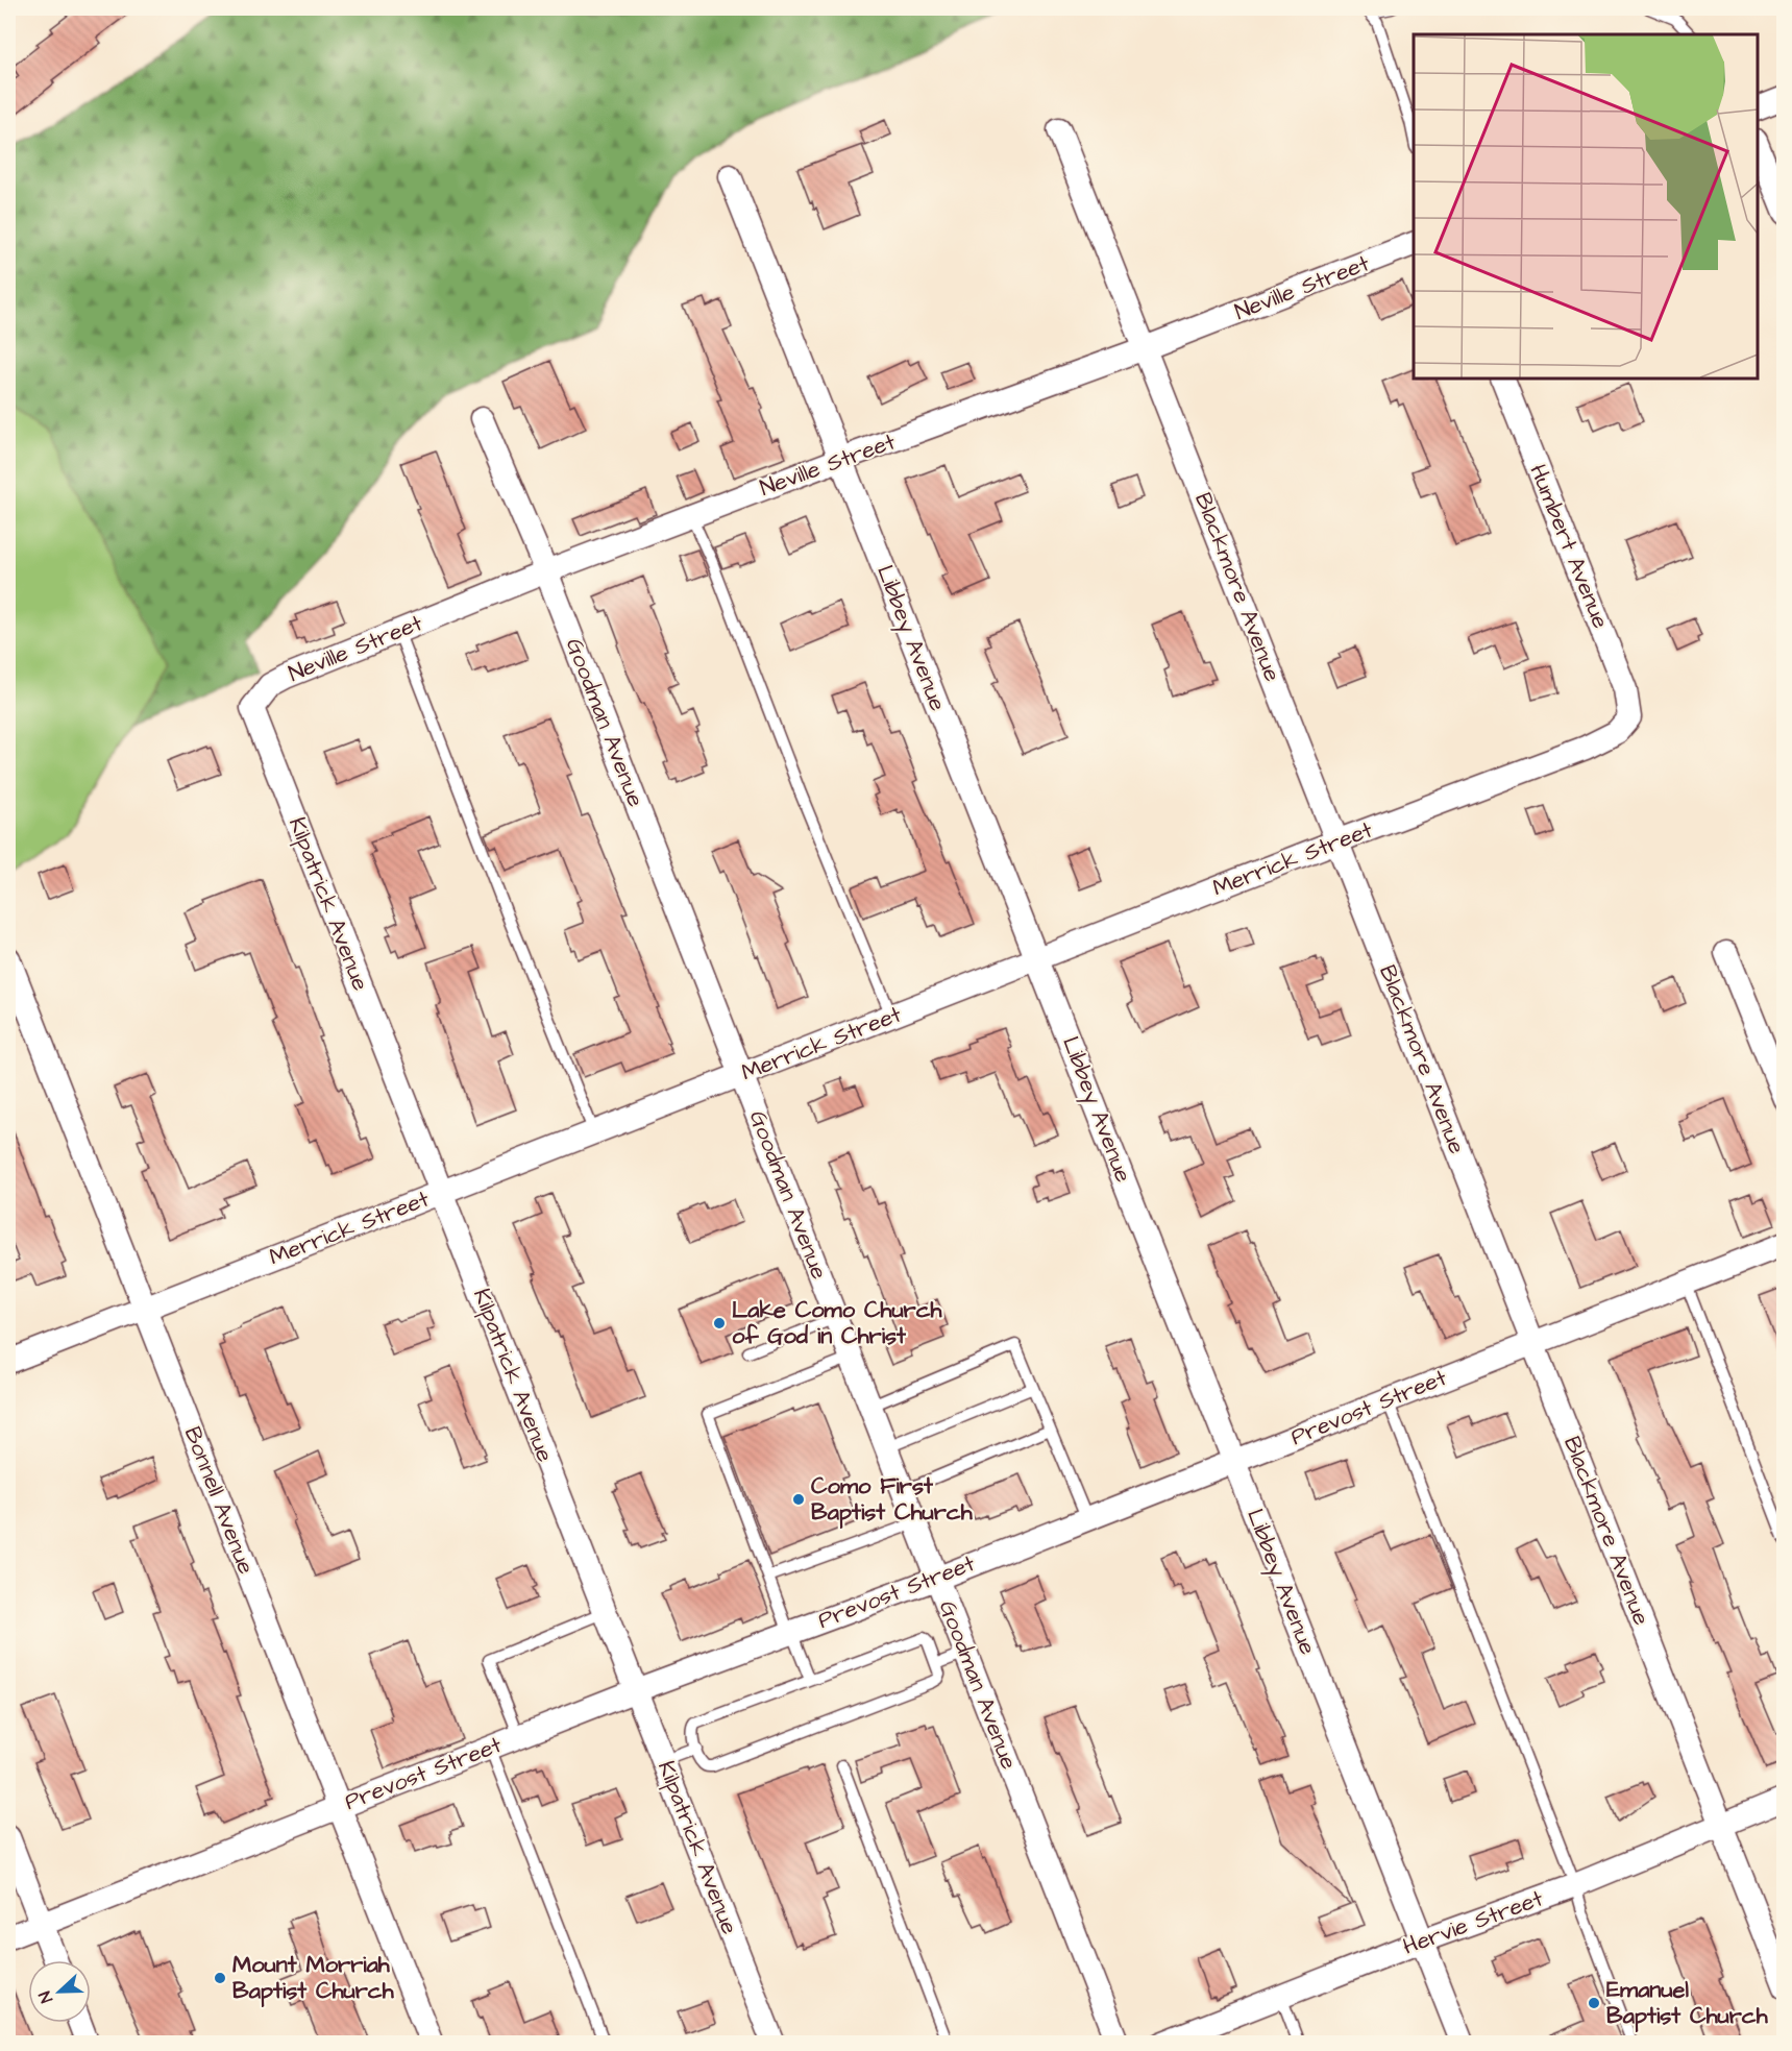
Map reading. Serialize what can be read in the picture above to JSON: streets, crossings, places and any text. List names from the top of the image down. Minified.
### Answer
{"streets":{"street":["Neville Street","Humbert Avenue","Blackmore Avenue","Libbey Avenue","Goodman Avenue","Merrick Street","Kilpatrick Avenue","Prevost Street","Bonnell Avenue","Hervie Street"]},"crossings":[["Neville Street","Blackmore Avenue"],["Neville Street","Libbey Avenue"],["Neville Street","Goodman Avenue"],["Neville Street","Kilpatrick Avenue"],["Humbert Avenue","Merrick Street"],["Blackmore Avenue","Merrick Street"],["Blackmore Avenue","Prevost Street"],["Blackmore Avenue","Hervie Street"],["Libbey Avenue","Merrick Street"],["Libbey Avenue","Prevost Street"],["Libbey Avenue","Hervie Street"],["Goodman Avenue","Merrick Street"],["Goodman Avenue","Prevost Street"],["Merrick Street","Kilpatrick Avenue"],["Merrick Street","Bonnell Avenue"],["Kilpatrick Avenue","Prevost Street"],["Prevost Street","Bonnell Avenue"]],"places":["Lake Como Church of God in Christ","Como First Baptist Church","Mount Morriah Baptist Church","Emanuel Baptist Church"],"north":"left"}
